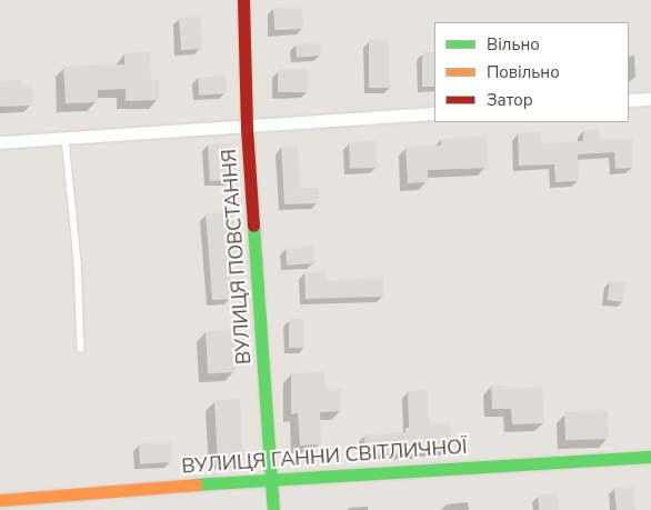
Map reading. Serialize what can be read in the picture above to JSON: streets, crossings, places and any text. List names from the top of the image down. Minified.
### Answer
{"streets":{"street":["ВУЛИЦЯ ПОВСТАННЯ","ВУЛИЦЯ ГАННИ СВІТЛИЧНОЇ"]},"crossings":[["ВУЛИЦЯ ПОВСТАННЯ","ВУЛИЦЯ ГАННИ СВІТЛИЧНОЇ"]],"legend":["Вільно","Повільно","Затор"]}
